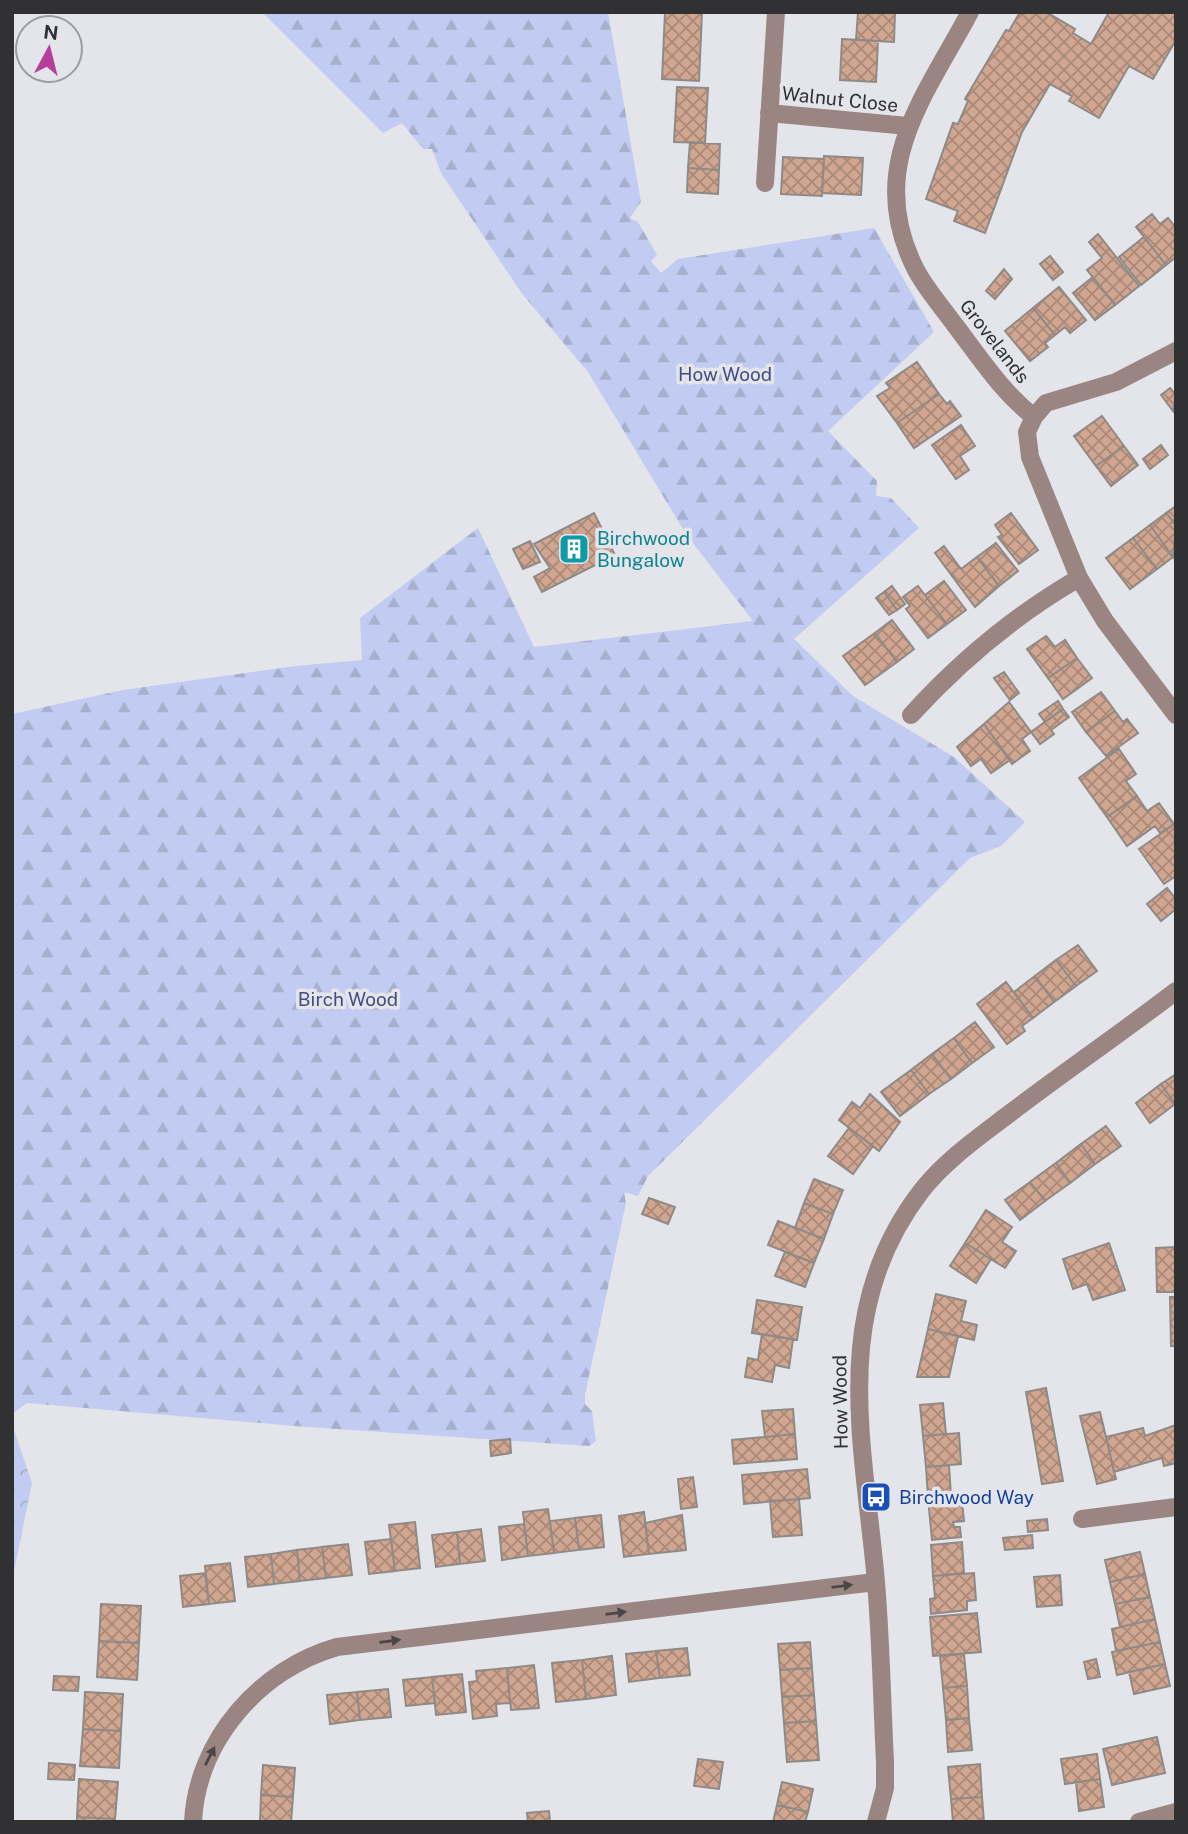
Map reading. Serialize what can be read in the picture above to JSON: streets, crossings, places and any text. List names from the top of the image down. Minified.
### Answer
{"streets":{"street":["Walnut Close","Grovelands","How Wood"]},"crossings":[["Walnut Close","Grovelands"]],"parks":["How Wood","Birch Wood"],"places":{"building":["Birchwood Bungalow"],"bus stop":["Birchwood Way"]},"north":"top"}
